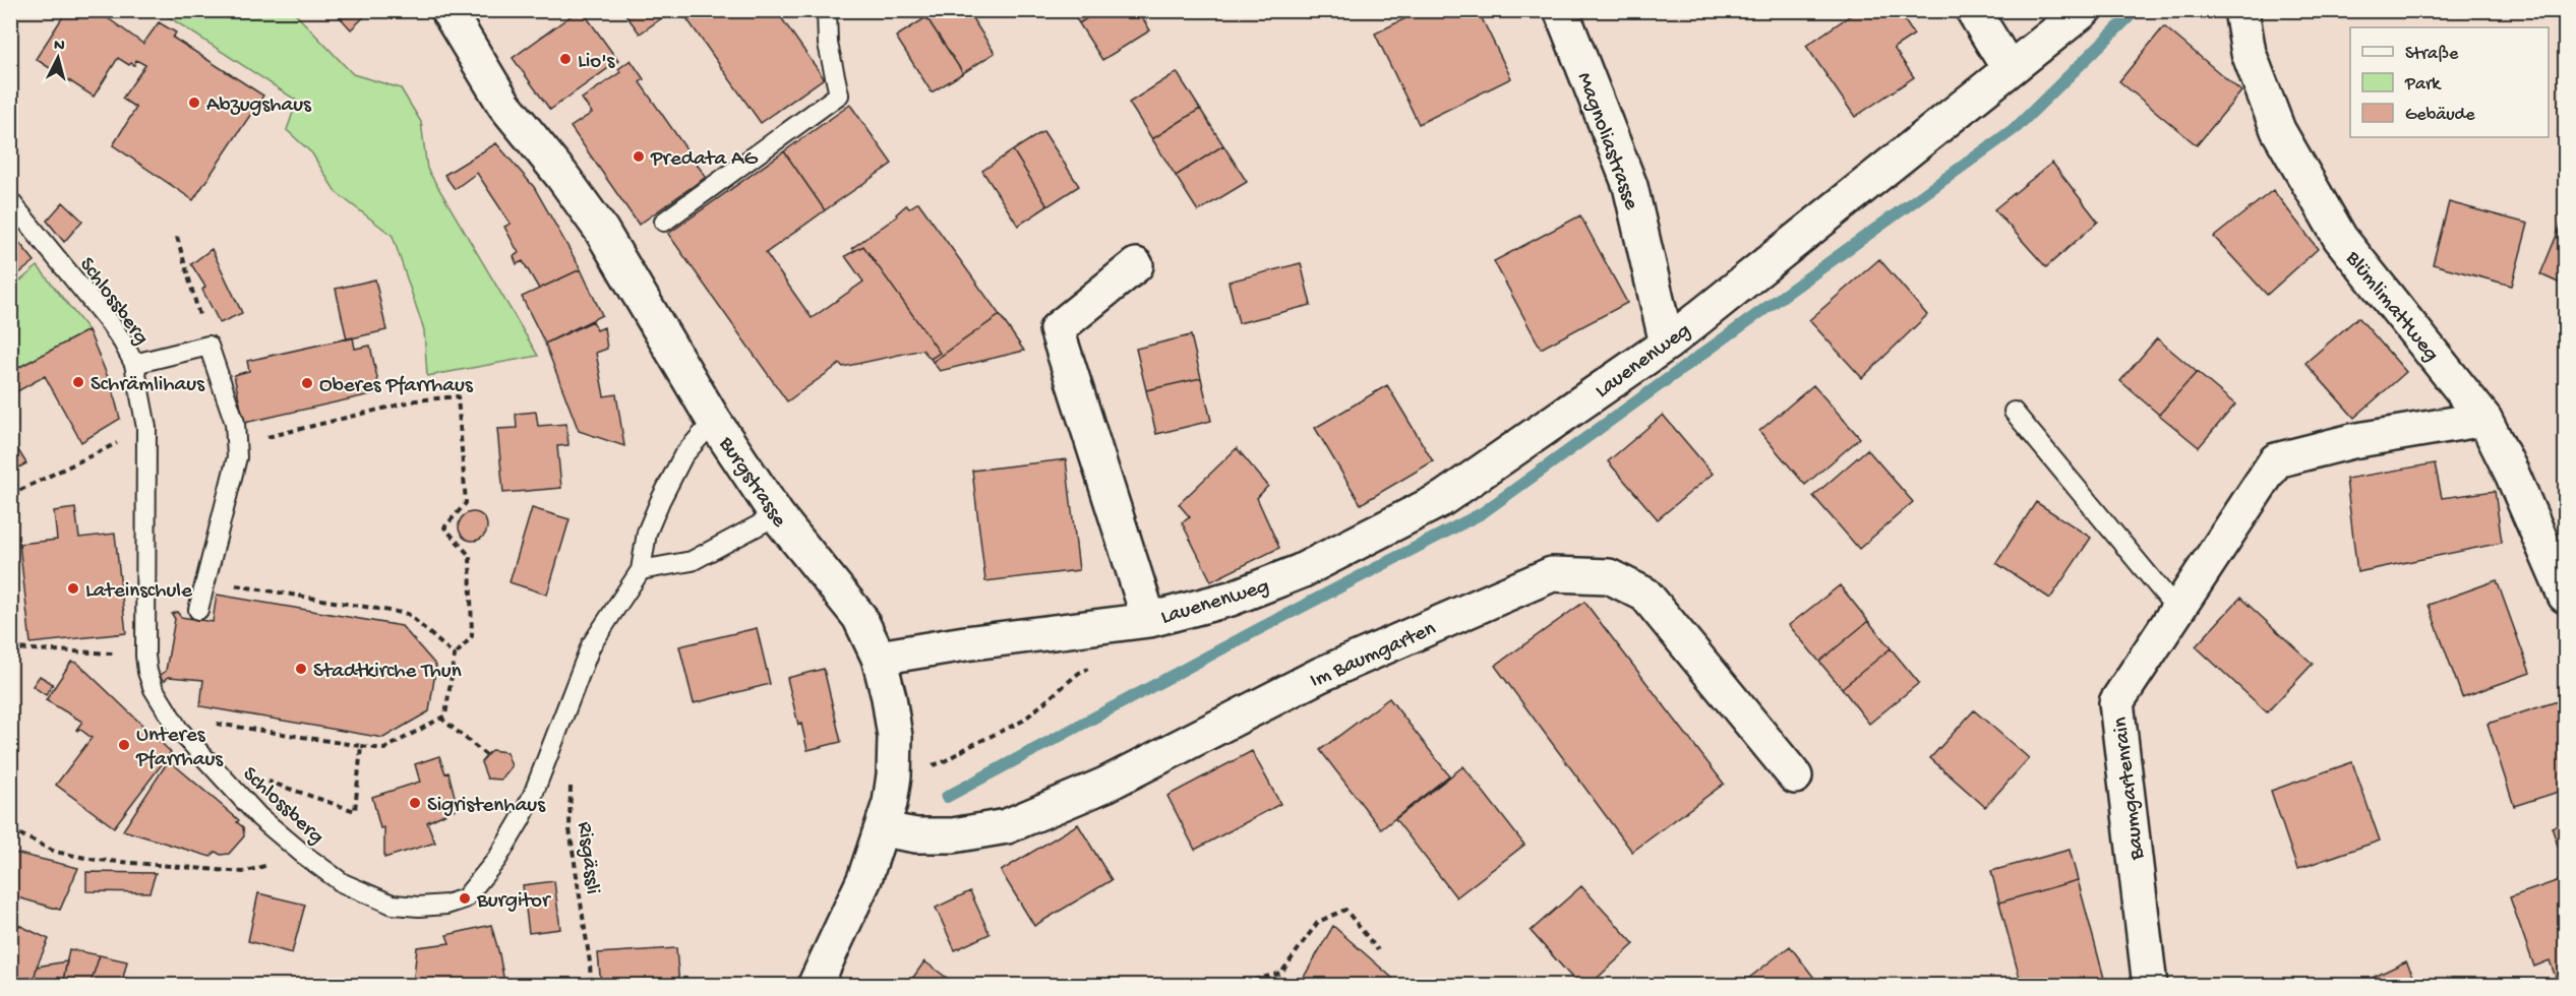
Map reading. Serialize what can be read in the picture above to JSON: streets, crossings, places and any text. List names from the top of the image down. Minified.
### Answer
{"streets":{"street":["Magnoliastrasse","Blümlimattweg","Lauenenweg","Burgstrasse","Im Baumgarten","Baumgartenrain"],"lane":["Schlossberg"],"path":["Risgässli"]},"crossings":[["Magnoliastrasse","Lauenenweg"],["Schlossberg","Burgstrasse"],["Schlossberg","Risgässli"],["Blümlimattweg","Baumgartenrain"],["Lauenenweg","Burgstrasse"],["Burgstrasse","Im Baumgarten"]],"places":["Lio's","Abzugshaus","Predata AG","Schrämlihaus","Oberes Pfarrhaus","Lateinschule","Stadtkirche Thun","Unteres Pfarrhaus","Sigristenhaus","Burgitor"],"legend":["Straße","Park","Gebäude"],"north":"top"}
